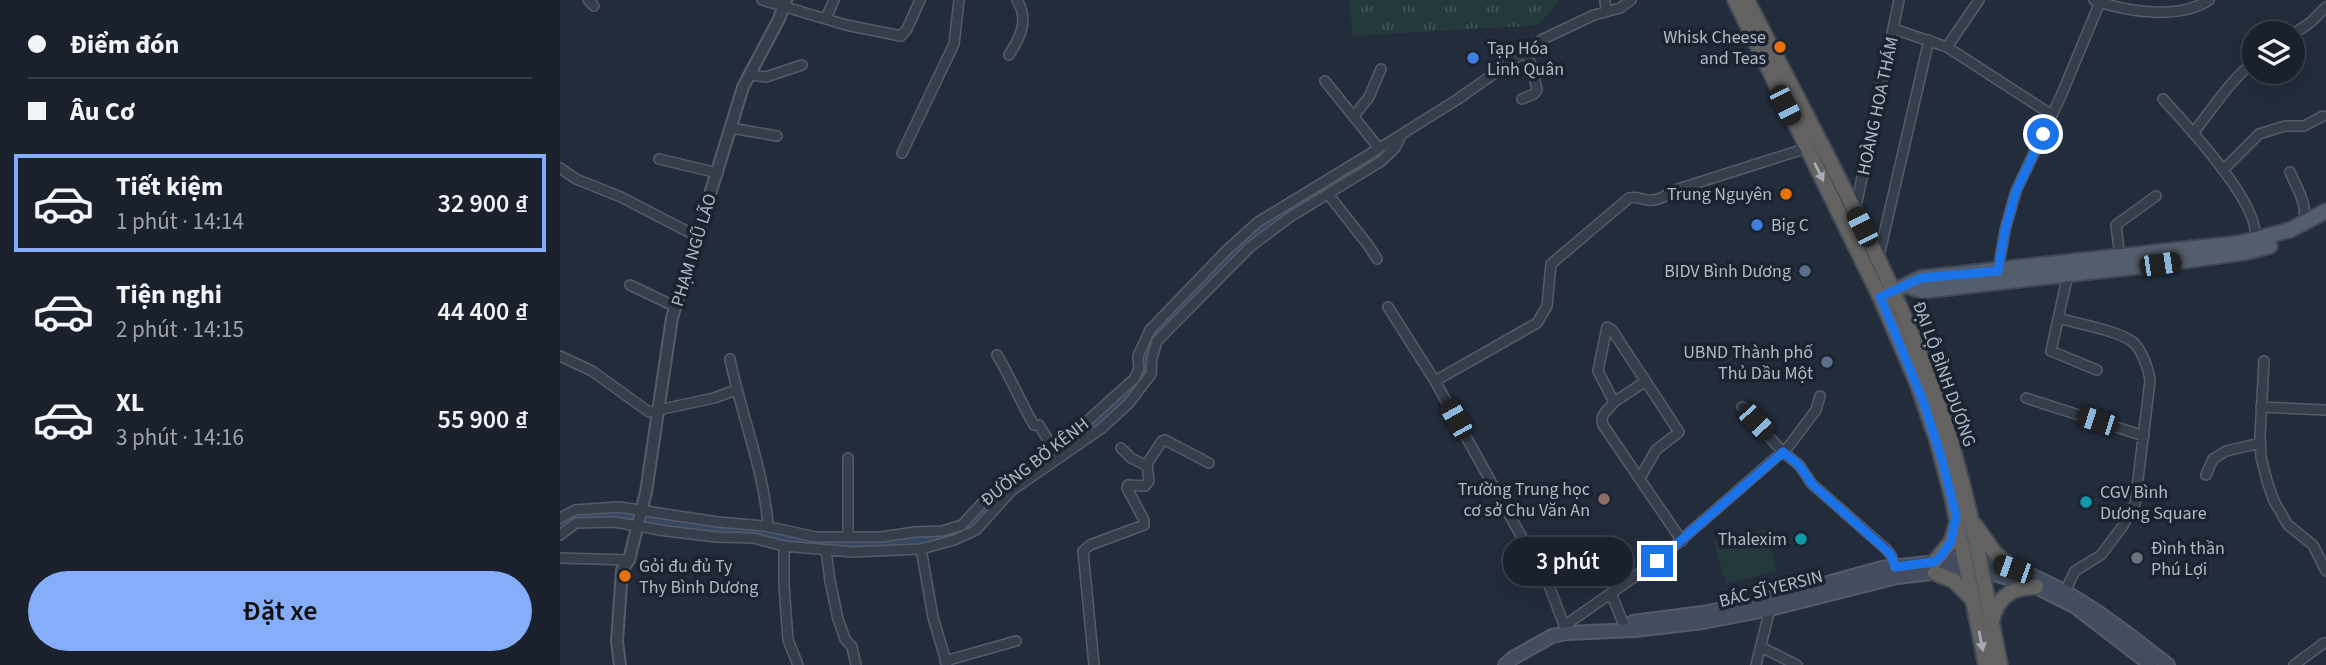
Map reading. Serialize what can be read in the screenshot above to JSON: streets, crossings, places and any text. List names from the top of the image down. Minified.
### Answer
{"streets":{"highway":["ĐẠI LỘ BÌNH DƯƠNG"],"main road":["BÁC SĨ YERSIN"],"street":["HOÀNG HOA THÁM","PHẠM NGŨ LÃO","ĐƯỜNG BỜ KÊNH"]},"crossings":[["HOÀNG HOA THÁM","ĐẠI LỘ BÌNH DƯƠNG"],["PHẠM NGŨ LÃO","ĐƯỜNG BỜ KÊNH"],["ĐẠI LỘ BÌNH DƯƠNG","BÁC SĨ YERSIN"]],"places":["Whisk Cheese and Teas","Tạp Hóa Linh Quân","Trung Nguyên","Big C","BIDV Bình Dương","UBND Thành phố Thủ Dầu Một","Trường Trung học cơ sở Chu Văn An","CGV Bình Dương Square","Thalexim","Đình thần Phú Lợi","Gỏi đu đủ Ty Thy Bình Dương"],"page":{"banner":["Điểm đón","Âu Cơ"],"list":[{"name":"Tiết kiệm","note":"1 phút · 14:14","value":"32 900 ₫"},{"name":"Tiện nghi","note":"2 phút · 14:15","value":"44 400 ₫"},{"name":"XL","note":"3 phút · 14:16","value":"55 900 ₫"}],"bubble":"3 phút","buttons":"Đặt xe"}}
